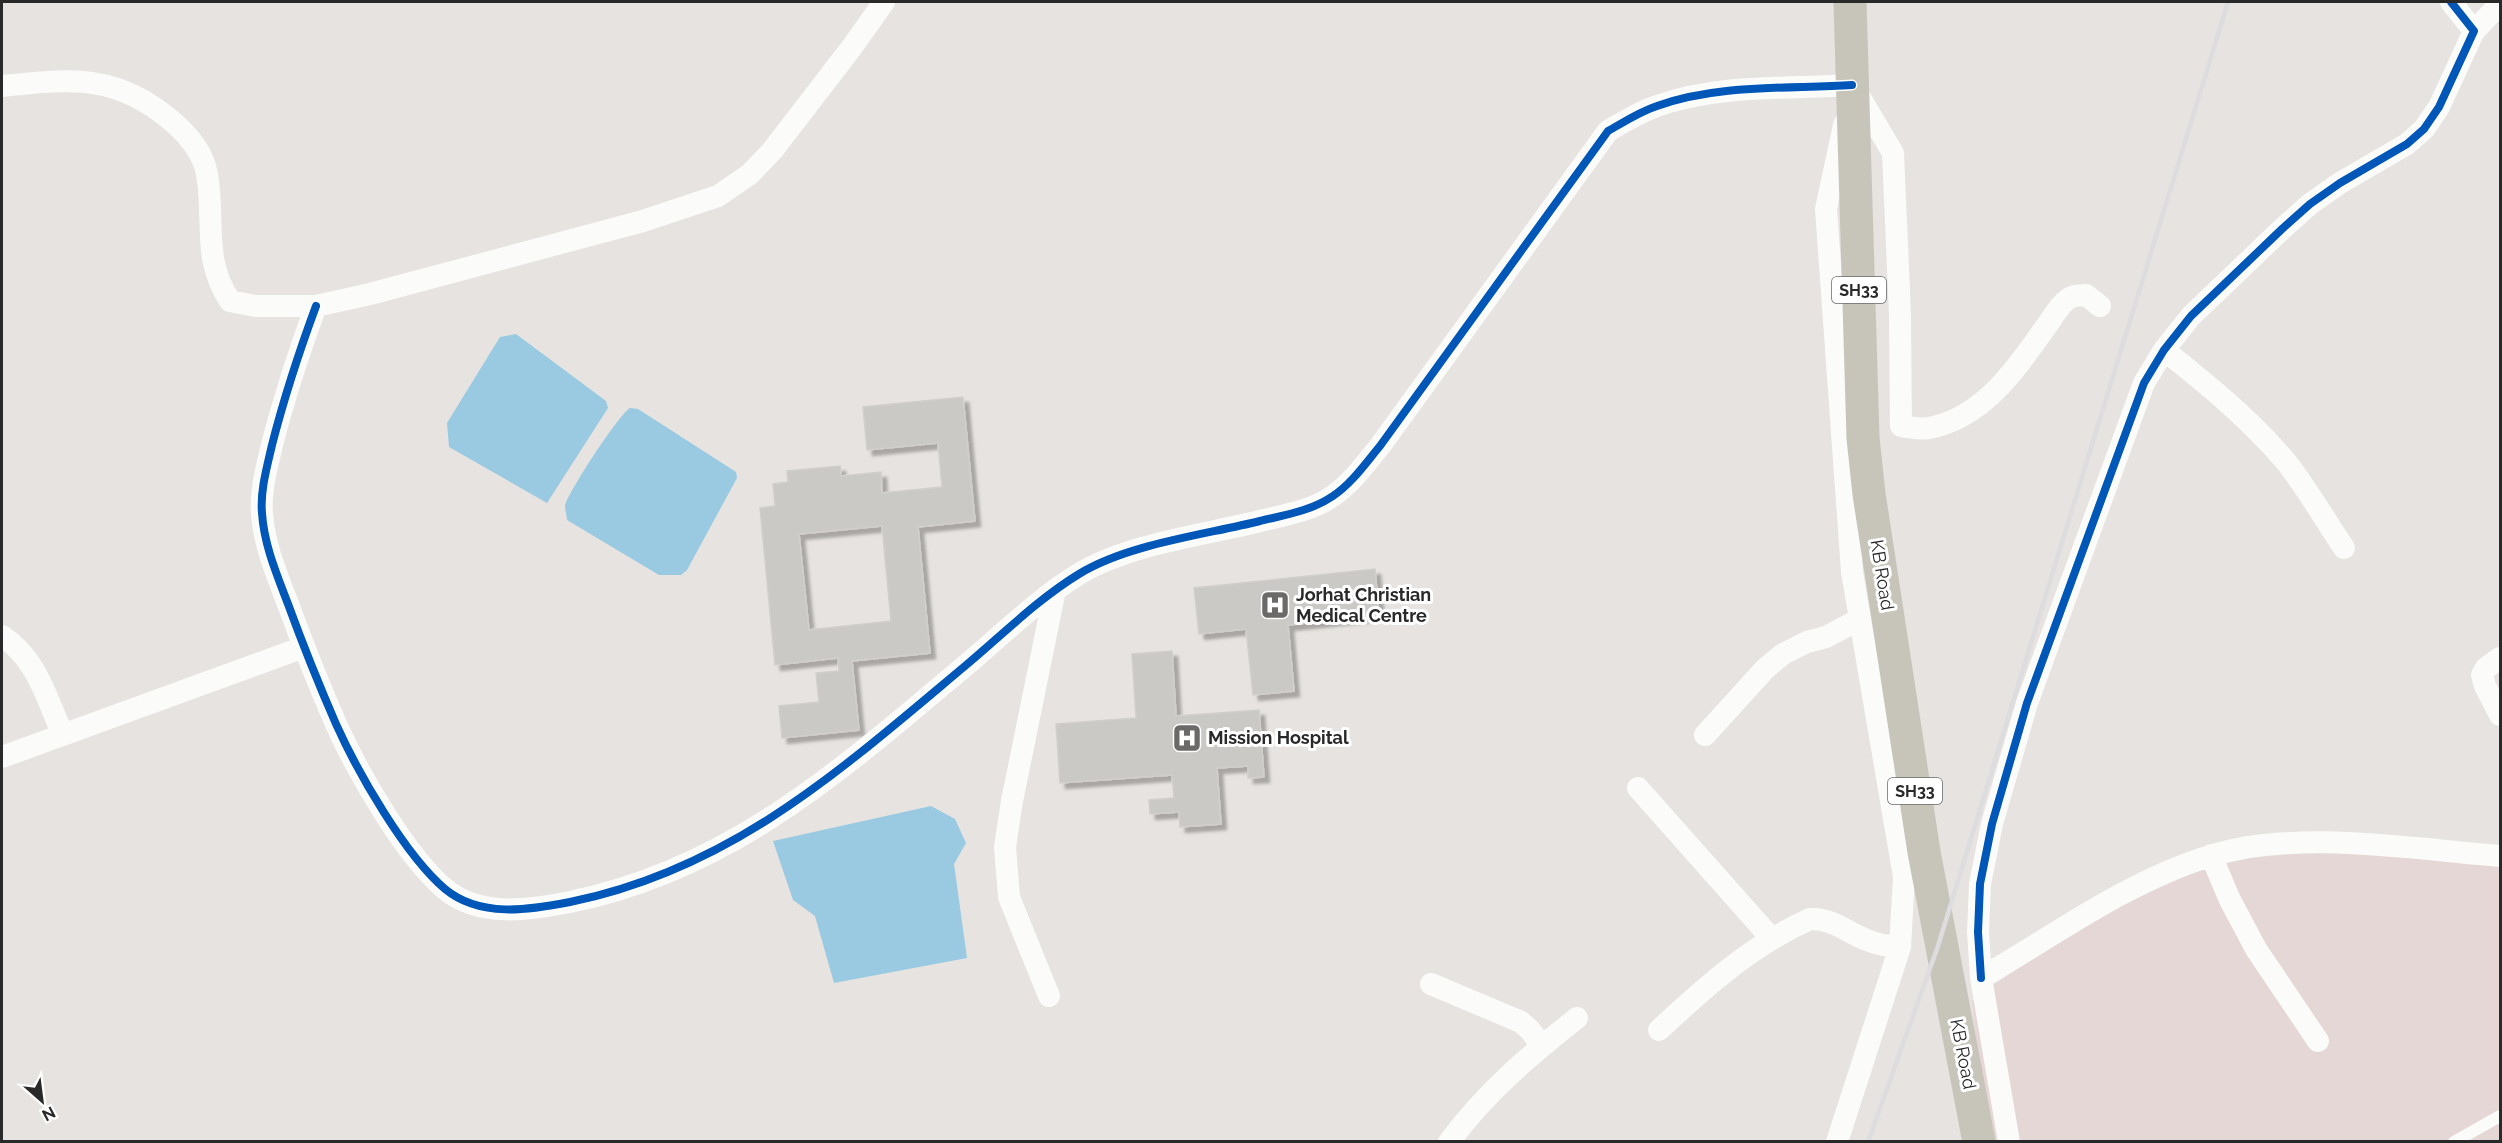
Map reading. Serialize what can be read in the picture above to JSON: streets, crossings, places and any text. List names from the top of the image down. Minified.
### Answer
{"streets":{"main road":["SH33","KB Road"]},"places":{"hospital":["Jorhat Christian Medical Centre","Mission Hospital"]},"north":"bottom right"}
